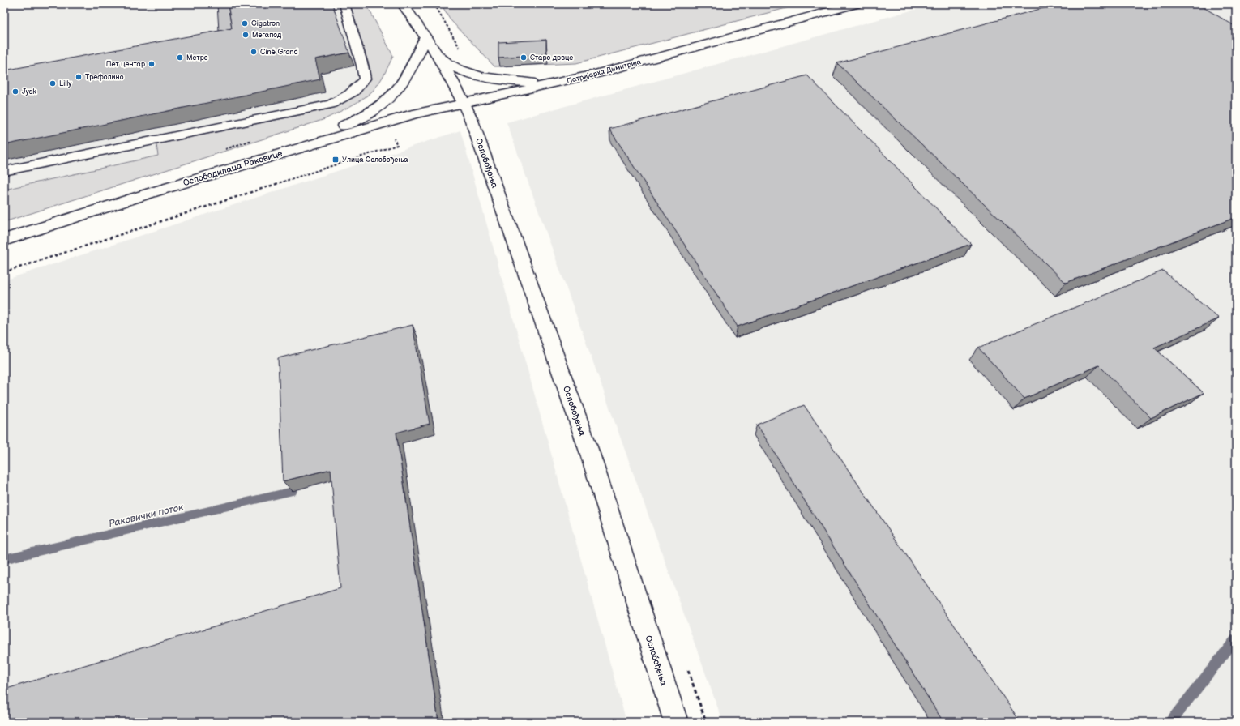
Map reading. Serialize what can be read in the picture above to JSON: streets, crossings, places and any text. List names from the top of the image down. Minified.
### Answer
{"streets":{"main road":["Патријарха Димитрија","Ослобођења","Ослободилаца Раковице"]},"crossings":[["Патријарха Димитрија","Ослобођења"],["Патријарха Димитрија","Ослободилаца Раковице"],["Ослобођења","Ослободилаца Раковице"]],"water":["Раковички поток"],"places":{"other":["Gigatron","Мегапод","Ciné Grand","Метро","Старо дрвце","Пет центар","Трефолино","Lilly","Jysk"],"transit":["Улица Ослобођења"]}}
